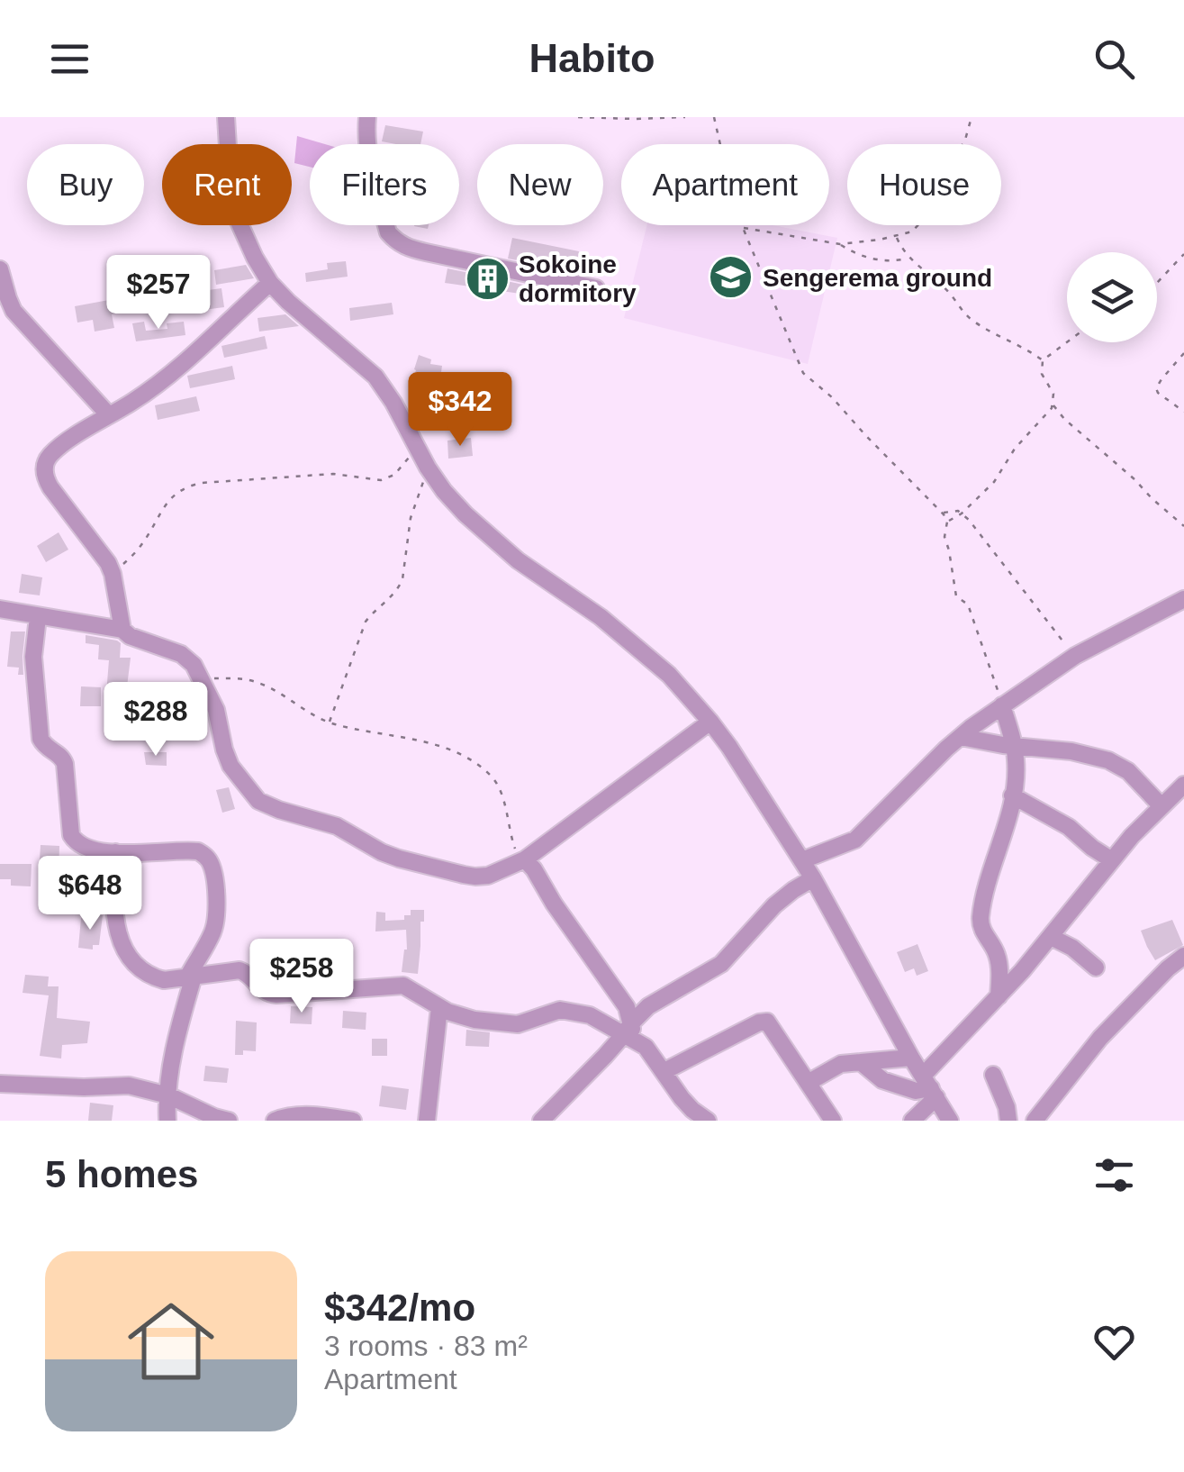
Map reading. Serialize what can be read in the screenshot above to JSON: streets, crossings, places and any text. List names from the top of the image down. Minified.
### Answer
{"places":{"school or university":["Sengerema ground"],"building":["Sokoine dormitory"]},"page":{"header":"Habito","chip":["Buy","Rent","Filters","New","Apartment","House"],"price":["$257","$342","$288","$648","$258"],"heading":"5 homes","list":[{"name":"$342/mo","note":"3 rooms · 83 m² · Apartment"}]}}
